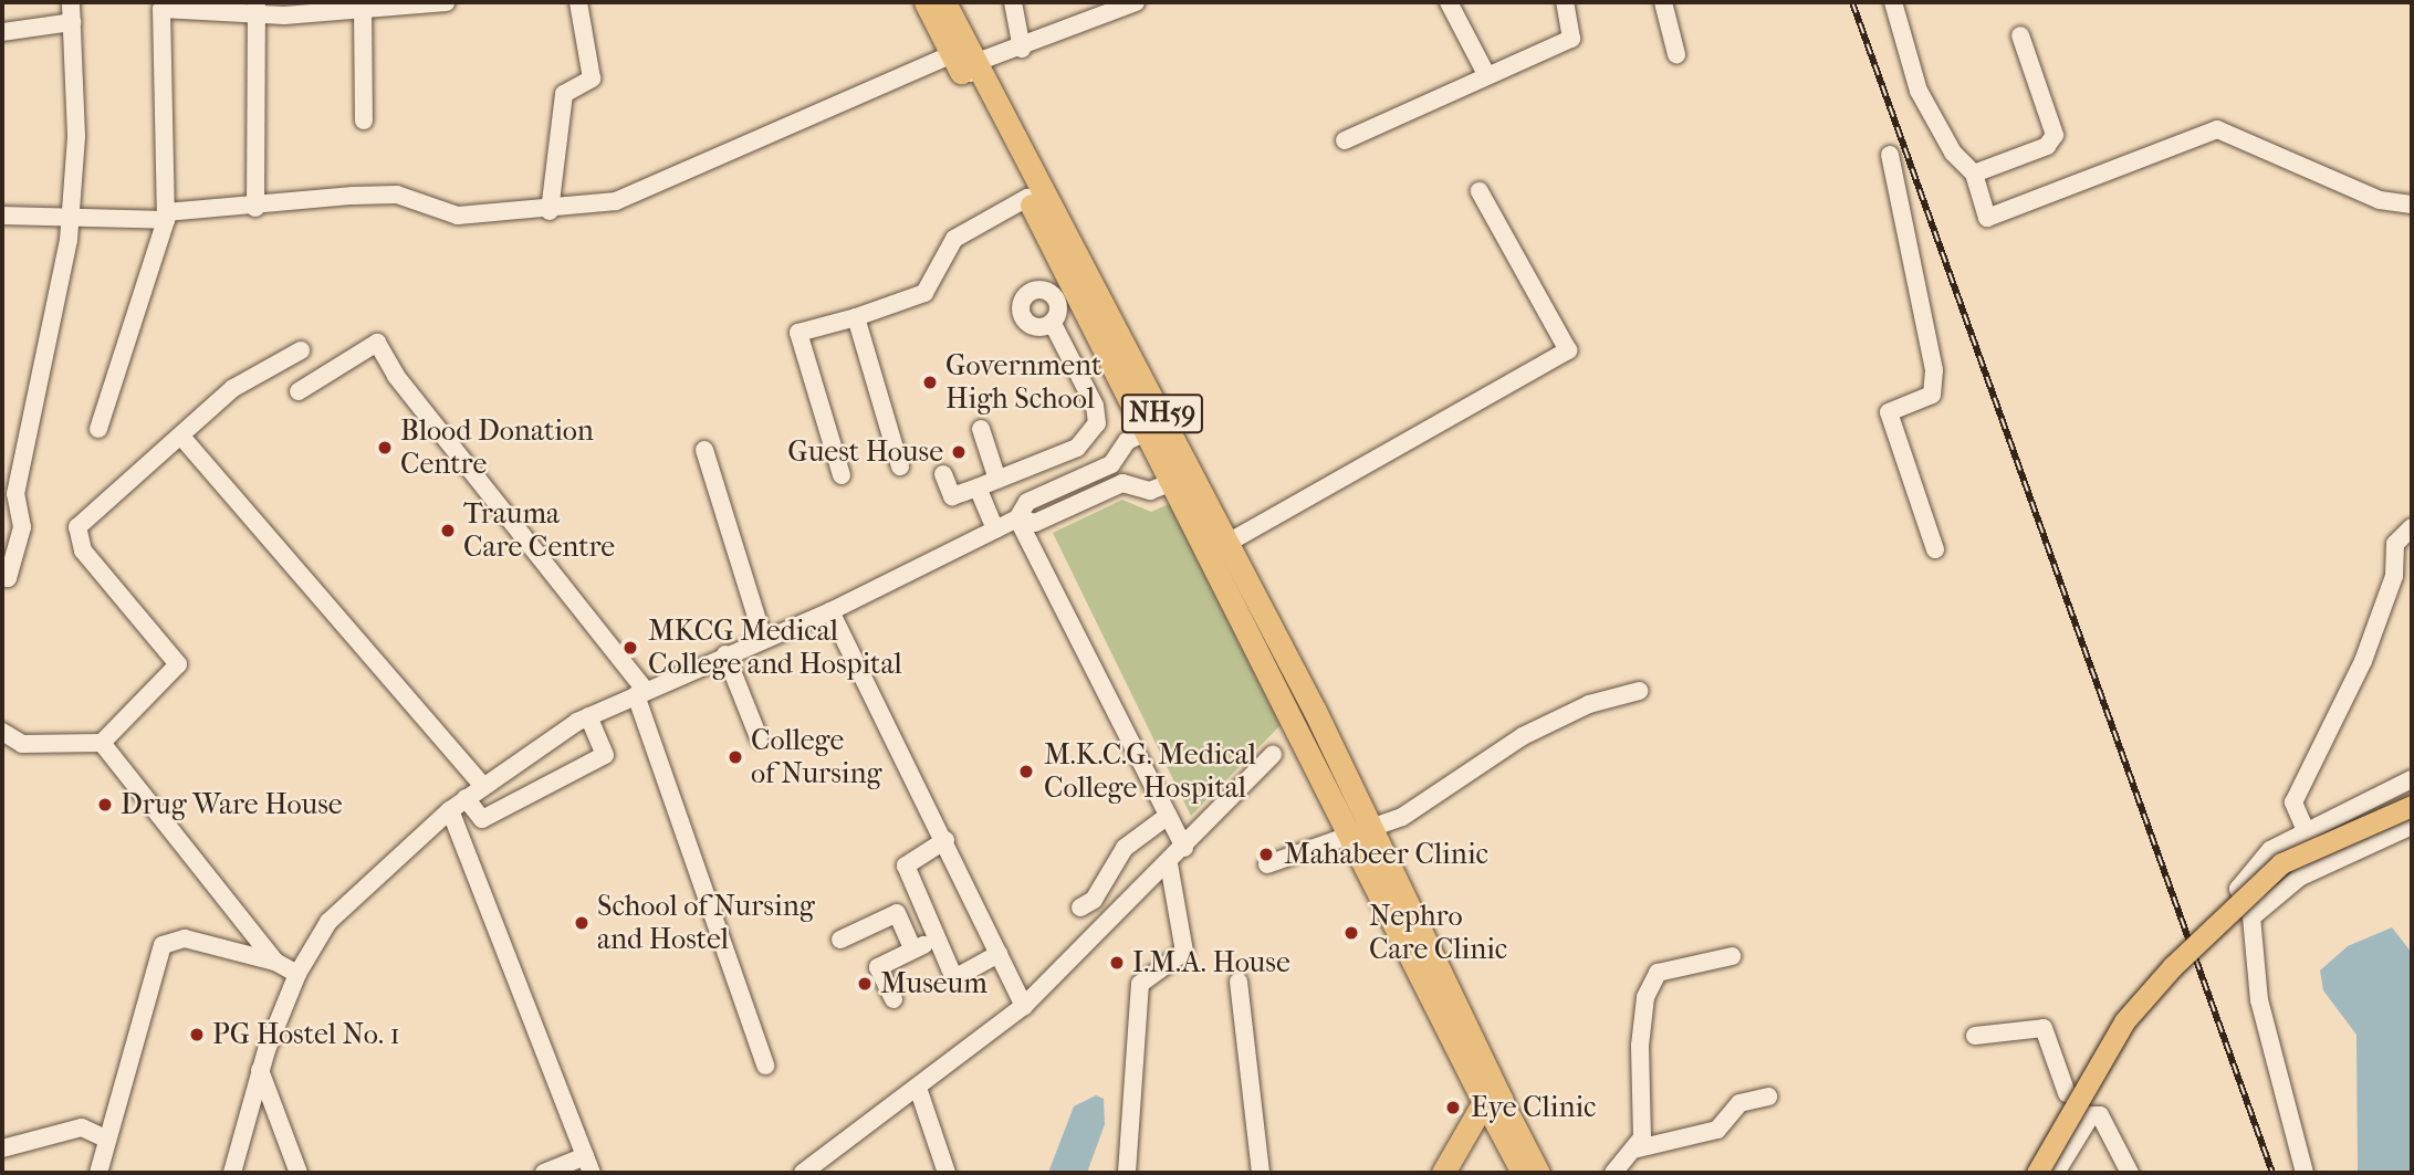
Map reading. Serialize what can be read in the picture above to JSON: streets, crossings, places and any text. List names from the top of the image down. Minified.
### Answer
{"streets":{"highway":["NH59"]},"places":["Government High School","Blood Donation Centre","Guest House","Trauma Care Centre","MKCG Medical College and Hospital","College of Nursing","M.K.C.G. Medical College Hospital","Drug Ware House","Mahabeer Clinic","School of Nursing and Hostel","Nephro Care Clinic","I.M.A. House","Museum","PG Hostel No. 1","Eye Clinic"]}
